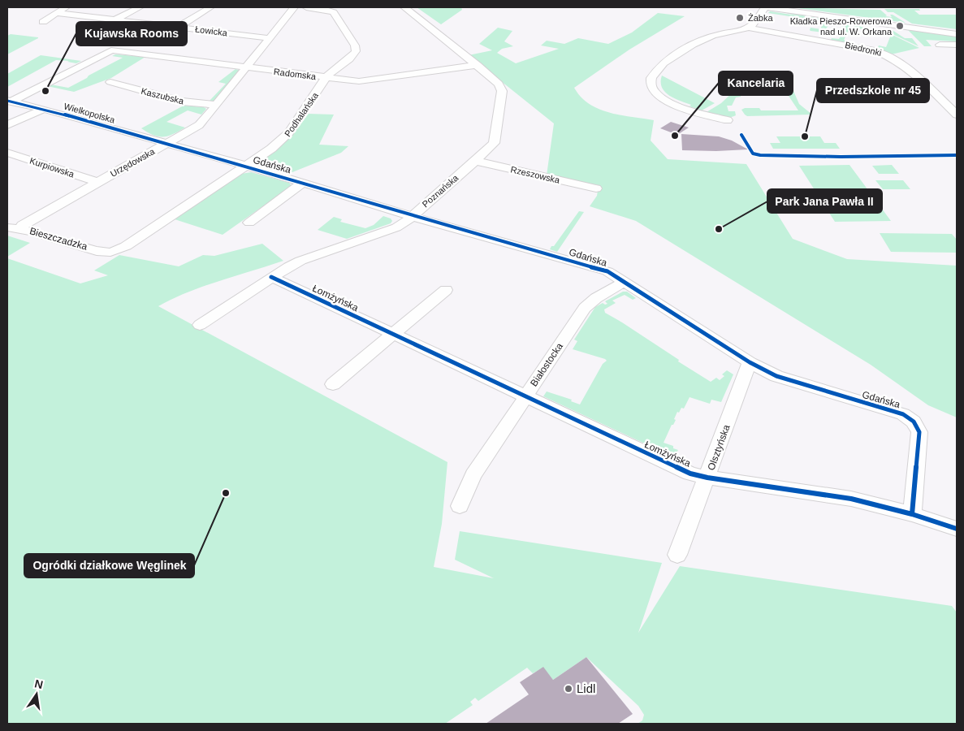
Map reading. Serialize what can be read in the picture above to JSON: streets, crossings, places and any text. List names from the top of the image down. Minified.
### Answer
{"streets":{"street":["Łowicka","Biedronki","Radomska","Kaszubska","Wielkopolska","Podhalańska","Urzędowska","Gdańska","Kurpiowska","Rzeszowska","Poznańska","Bieszczadzka","Łomżyńska","Białostocka","Olsztyńska"]},"crossings":[["Łowicka","Urzędowska"],["Radomska","Wielkopolska"],["Radomska","Podhalańska"],["Radomska","Urzędowska"],["Radomska","Poznańska"],["Kaszubska","Urzędowska"],["Wielkopolska","Urzędowska"],["Wielkopolska","Gdańska"],["Podhalańska","Gdańska"],["Podhalańska","Bieszczadzka"],["Urzędowska","Gdańska"],["Urzędowska","Kurpiowska"],["Urzędowska","Bieszczadzka"],["Gdańska","Poznańska"],["Gdańska","Łomżyńska"],["Gdańska","Białostocka"],["Gdańska","Olsztyńska"],["Rzeszowska","Poznańska"],["Poznańska","Łomżyńska"],["Łomżyńska","Białostocka"],["Łomżyńska","Olsztyńska"]],"places":["Żabka","Kładka Pieszo-Rowerowa nad ul. W. Orkana","Kujawska Rooms","Kancelaria","Przedszkole nr 45","Park Jana Pawła II","Ogródki działkowe Węglinek","Lidl"],"north":"top"}
